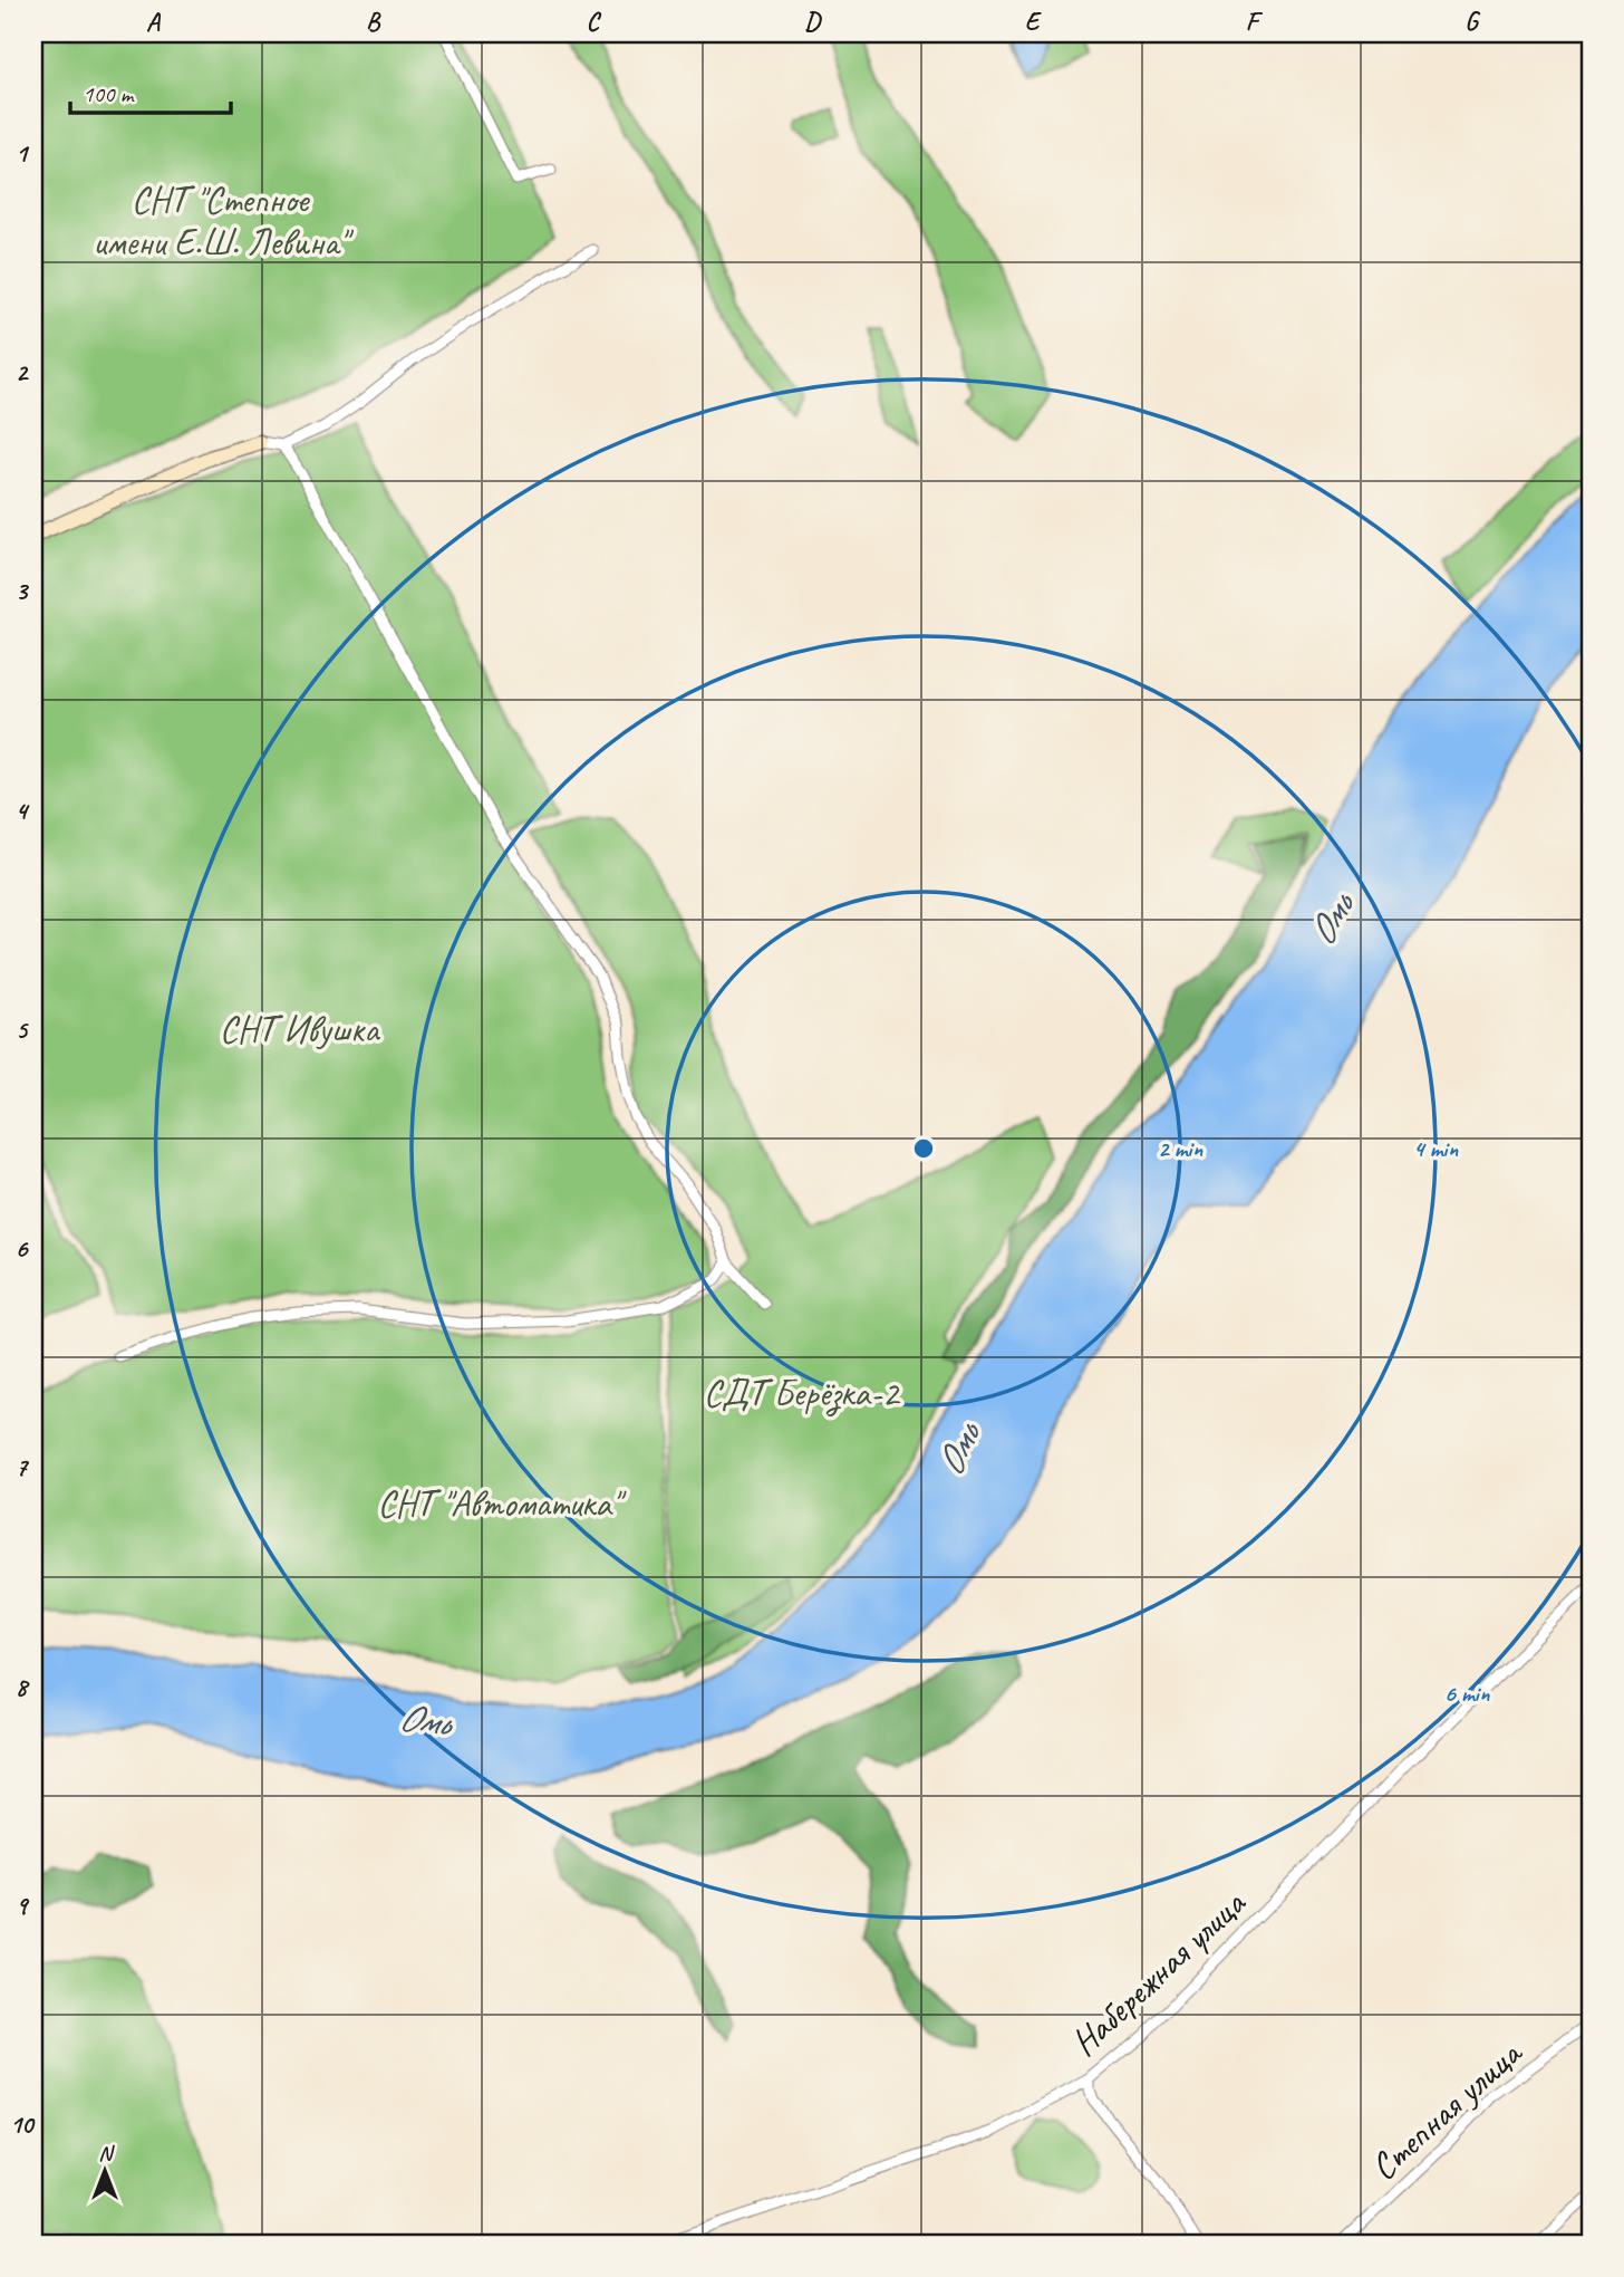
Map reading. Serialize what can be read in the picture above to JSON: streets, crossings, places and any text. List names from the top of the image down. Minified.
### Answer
{"streets":{"street":["Набережная улица","Степная улица"]},"water":["Омь"],"parks":["СНТ \"Степное имени Е.Ш. Левина\"","СНТ Ивушка","СДТ Берёзка-2","СНТ \"Автоматика\""],"scale_bar":"100 m","north":"top","grid":{"columns":["A","B","C","D","E","F","G"],"rows":["1","2","3","4","5","6","7","8","9","10"]},"rings":["2 min","4 min","6 min"]}
